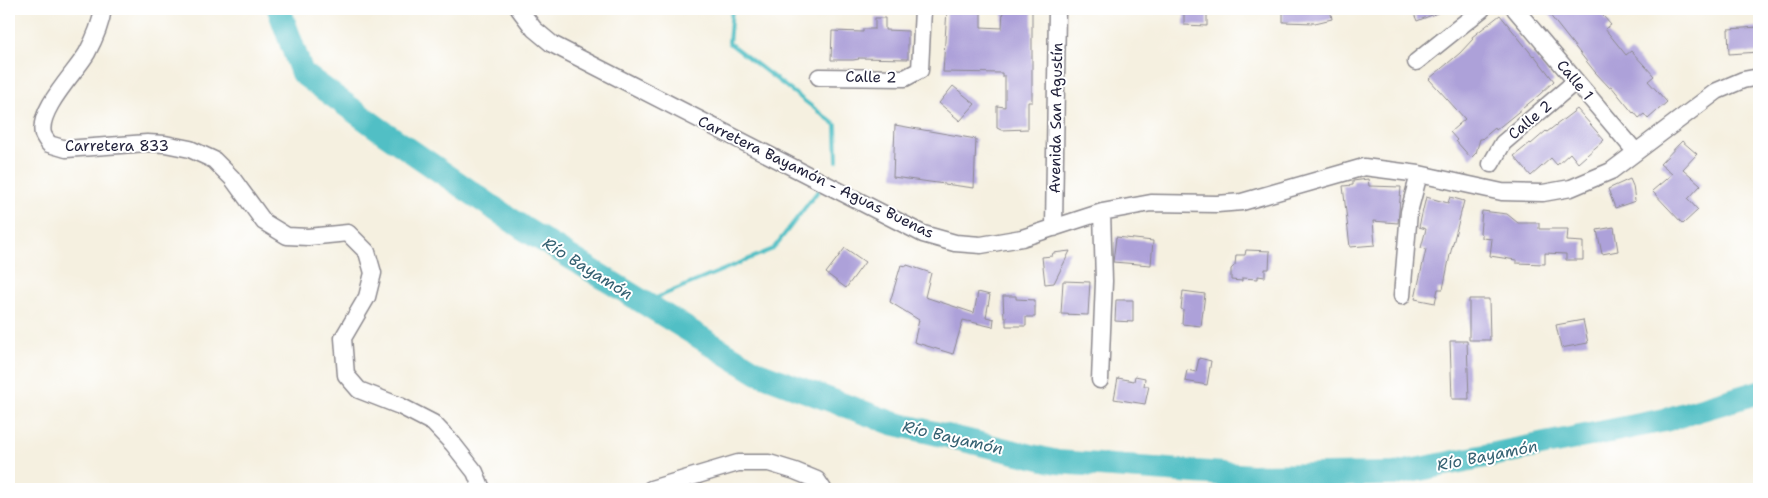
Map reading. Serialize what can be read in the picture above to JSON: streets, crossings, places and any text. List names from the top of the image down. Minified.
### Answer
{"streets":{"street":["Calle 2","Calle 1","Avenida San Agustín","Carretera 833","Carretera Bayamón - Aguas Buenas"]},"crossings":[["Calle 2","Calle 1"],["Calle 1","Carretera Bayamón - Aguas Buenas"],["Avenida San Agustín","Carretera Bayamón - Aguas Buenas"]],"water":["Río Bayamón"]}
